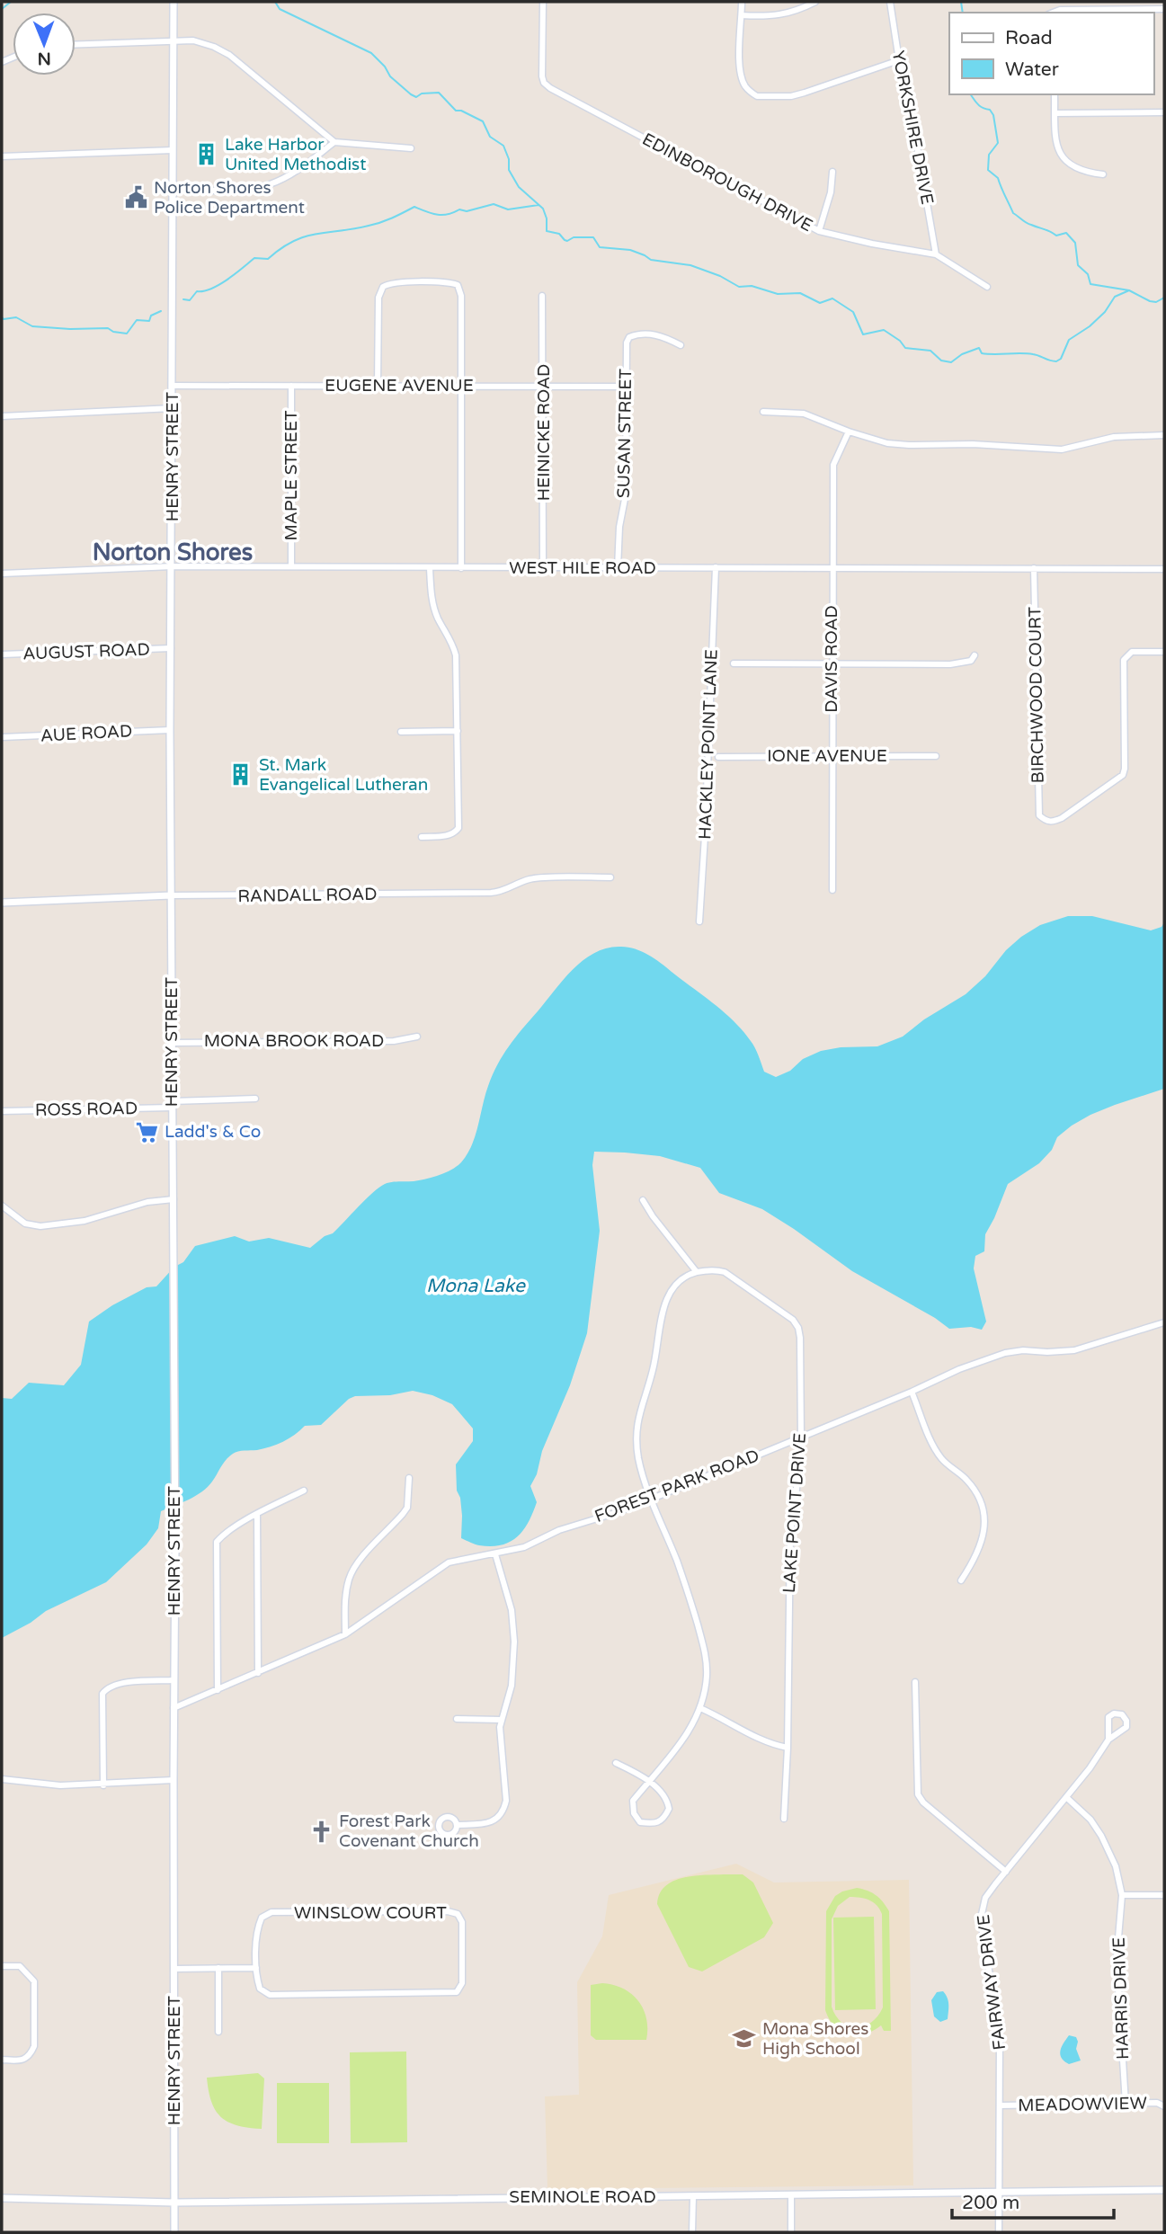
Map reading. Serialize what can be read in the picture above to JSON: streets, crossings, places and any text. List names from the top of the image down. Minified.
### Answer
{"streets":{"street":["YORKSHIRE DRIVE","EDINBOROUGH DRIVE","EUGENE AVENUE","HEINICKE ROAD","SUSAN STREET","HENRY STREET","MAPLE STREET","WEST HILE ROAD","AUGUST ROAD","DAVIS ROAD","BIRCHWOOD COURT","AUE ROAD","HACKLEY POINT LANE","IONE AVENUE","RANDALL ROAD","MONA BROOK ROAD","ROSS ROAD","FOREST PARK ROAD","LAKE POINT DRIVE","WINSLOW COURT","FAIRWAY DRIVE","HARRIS DRIVE","MEADOWVIEW","SEMINOLE ROAD"]},"crossings":[["YORKSHIRE DRIVE","EDINBOROUGH DRIVE"],["EUGENE AVENUE","HEINICKE ROAD"],["EUGENE AVENUE","SUSAN STREET"],["EUGENE AVENUE","HENRY STREET"],["EUGENE AVENUE","MAPLE STREET"],["HEINICKE ROAD","WEST HILE ROAD"],["SUSAN STREET","WEST HILE ROAD"],["HENRY STREET","WEST HILE ROAD"],["HENRY STREET","AUGUST ROAD"],["HENRY STREET","AUE ROAD"],["HENRY STREET","RANDALL ROAD"],["HENRY STREET","MONA BROOK ROAD"],["HENRY STREET","ROSS ROAD"],["HENRY STREET","FOREST PARK ROAD"],["HENRY STREET","SEMINOLE ROAD"],["MAPLE STREET","WEST HILE ROAD"],["WEST HILE ROAD","DAVIS ROAD"],["WEST HILE ROAD","BIRCHWOOD COURT"],["WEST HILE ROAD","HACKLEY POINT LANE"],["DAVIS ROAD","IONE AVENUE"],["FOREST PARK ROAD","LAKE POINT DRIVE"],["FAIRWAY DRIVE","HARRIS DRIVE"],["FAIRWAY DRIVE","MEADOWVIEW"],["FAIRWAY DRIVE","SEMINOLE ROAD"],["HARRIS DRIVE","MEADOWVIEW"]],"districts":["Norton Shores"],"water":["Mona Lake"],"places":{"building":["Lake Harbor United Methodist","St. Mark Evangelical Lutheran"],"public building":["Norton Shores Police Department"],"supermarket":["Ladd's & Co"],"church":["Forest Park Covenant Church"],"school or university":["Mona Shores High School"]},"legend":["Road","Water"],"scale_bar":"200 m","north":"bottom"}
